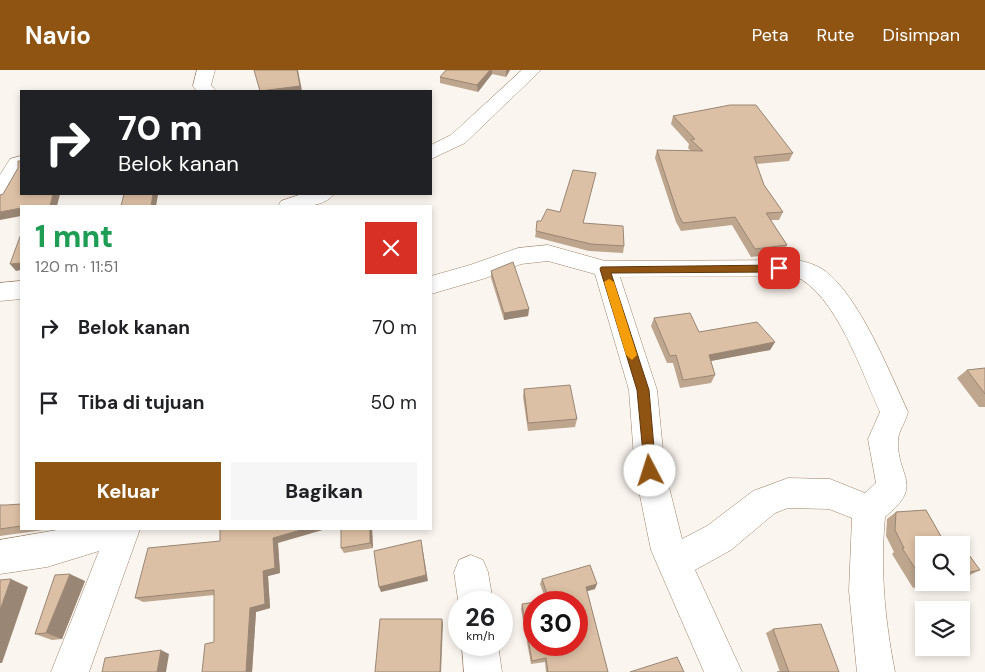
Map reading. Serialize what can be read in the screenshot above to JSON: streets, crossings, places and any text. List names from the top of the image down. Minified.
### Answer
{"page":{"header":"Navio","nav":["Peta","Rute","Disimpan"],"turn":["70 m","Belok kanan"],"heading":["1 mnt","120 m · 11:51"],"list":[{"name":"Belok kanan","value":"70 m"},{"name":"Tiba di tujuan","value":"50 m"}],"buttons":["Keluar","Bagikan"],"speed":"26 km/h","limit":"30"}}
